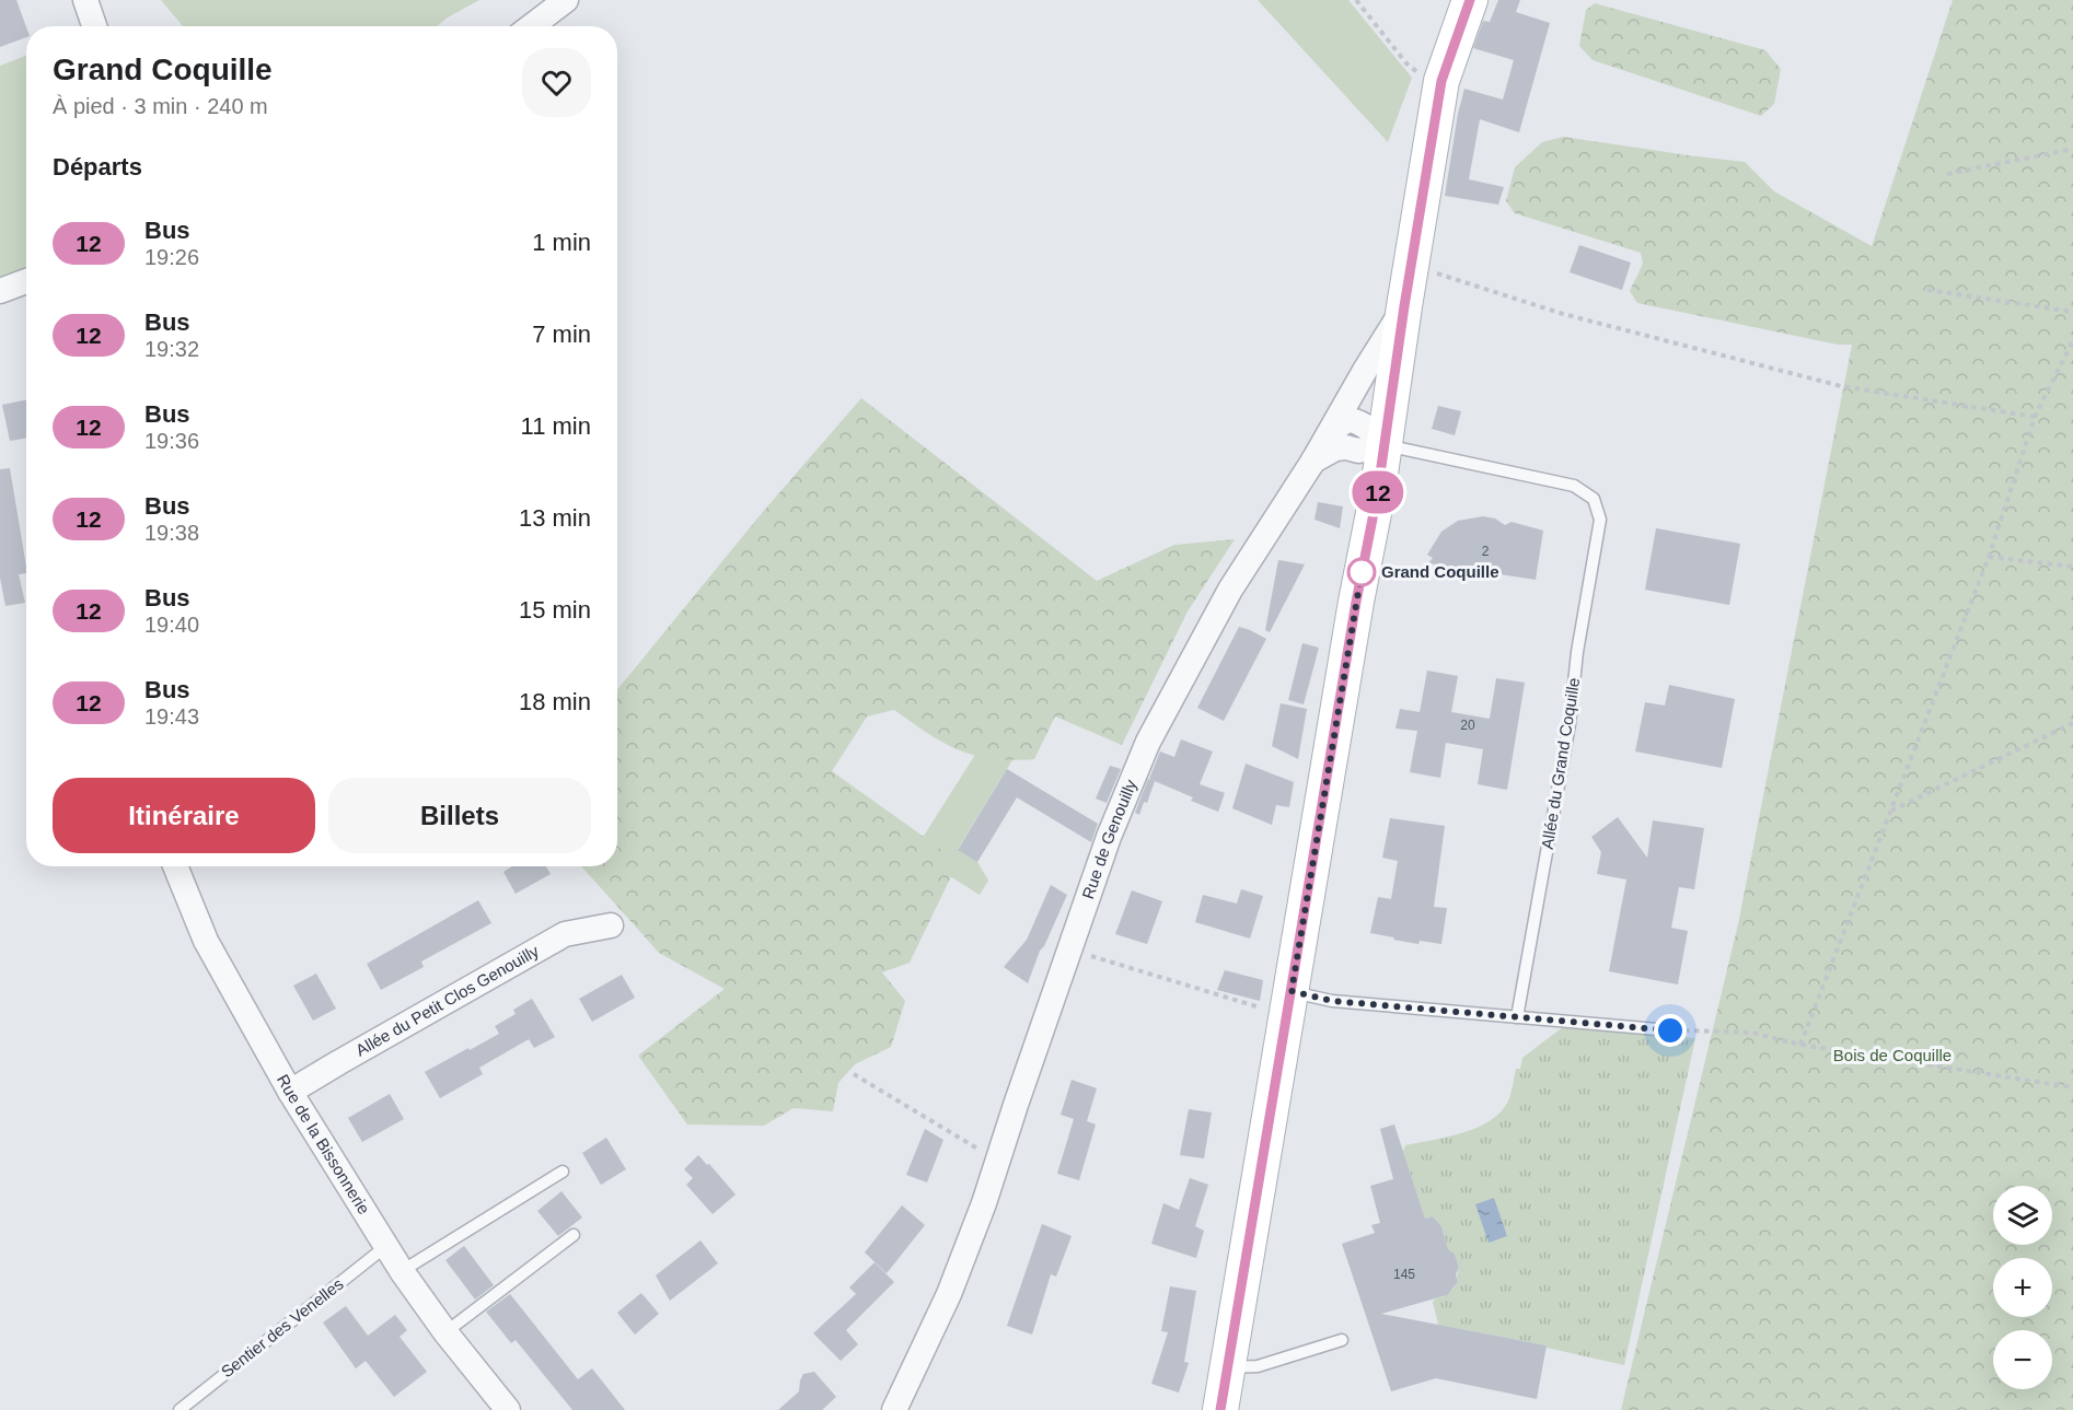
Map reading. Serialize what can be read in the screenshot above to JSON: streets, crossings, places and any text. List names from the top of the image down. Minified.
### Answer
{"streets":{"street":["Rue de Genouilly","Allée du Petit Clos Genouilly","Rue de la Bissonnerie"],"lane":["Allée du Grand Coquille","Sentier des Venelles"]},"crossings":[["Allée du Petit Clos Genouilly","Rue de la Bissonnerie"],["Rue de la Bissonnerie","Sentier des Venelles"]],"parks":["Bois de Coquille"],"places":["Grand Coquille"],"lines":["bus line 12"],"house_numbers":["2","20","145"],"page":{"on_map":"12","heading":[["Grand Coquille","À pied · 3 min · 240 m"],"Départs"],"list":[{"mark":"12","name":"Bus","note":"19:26","value":"1 min"},{"mark":"12","name":"Bus","note":"19:32","value":"7 min"},{"mark":"12","name":"Bus","note":"19:36","value":"11 min"},{"mark":"12","name":"Bus","note":"19:38","value":"13 min"},{"mark":"12","name":"Bus","note":"19:40","value":"15 min"},{"mark":"12","name":"Bus","note":"19:43","value":"18 min"}],"buttons":["Itinéraire","Billets"],"map_buttons":["+","−"]}}
